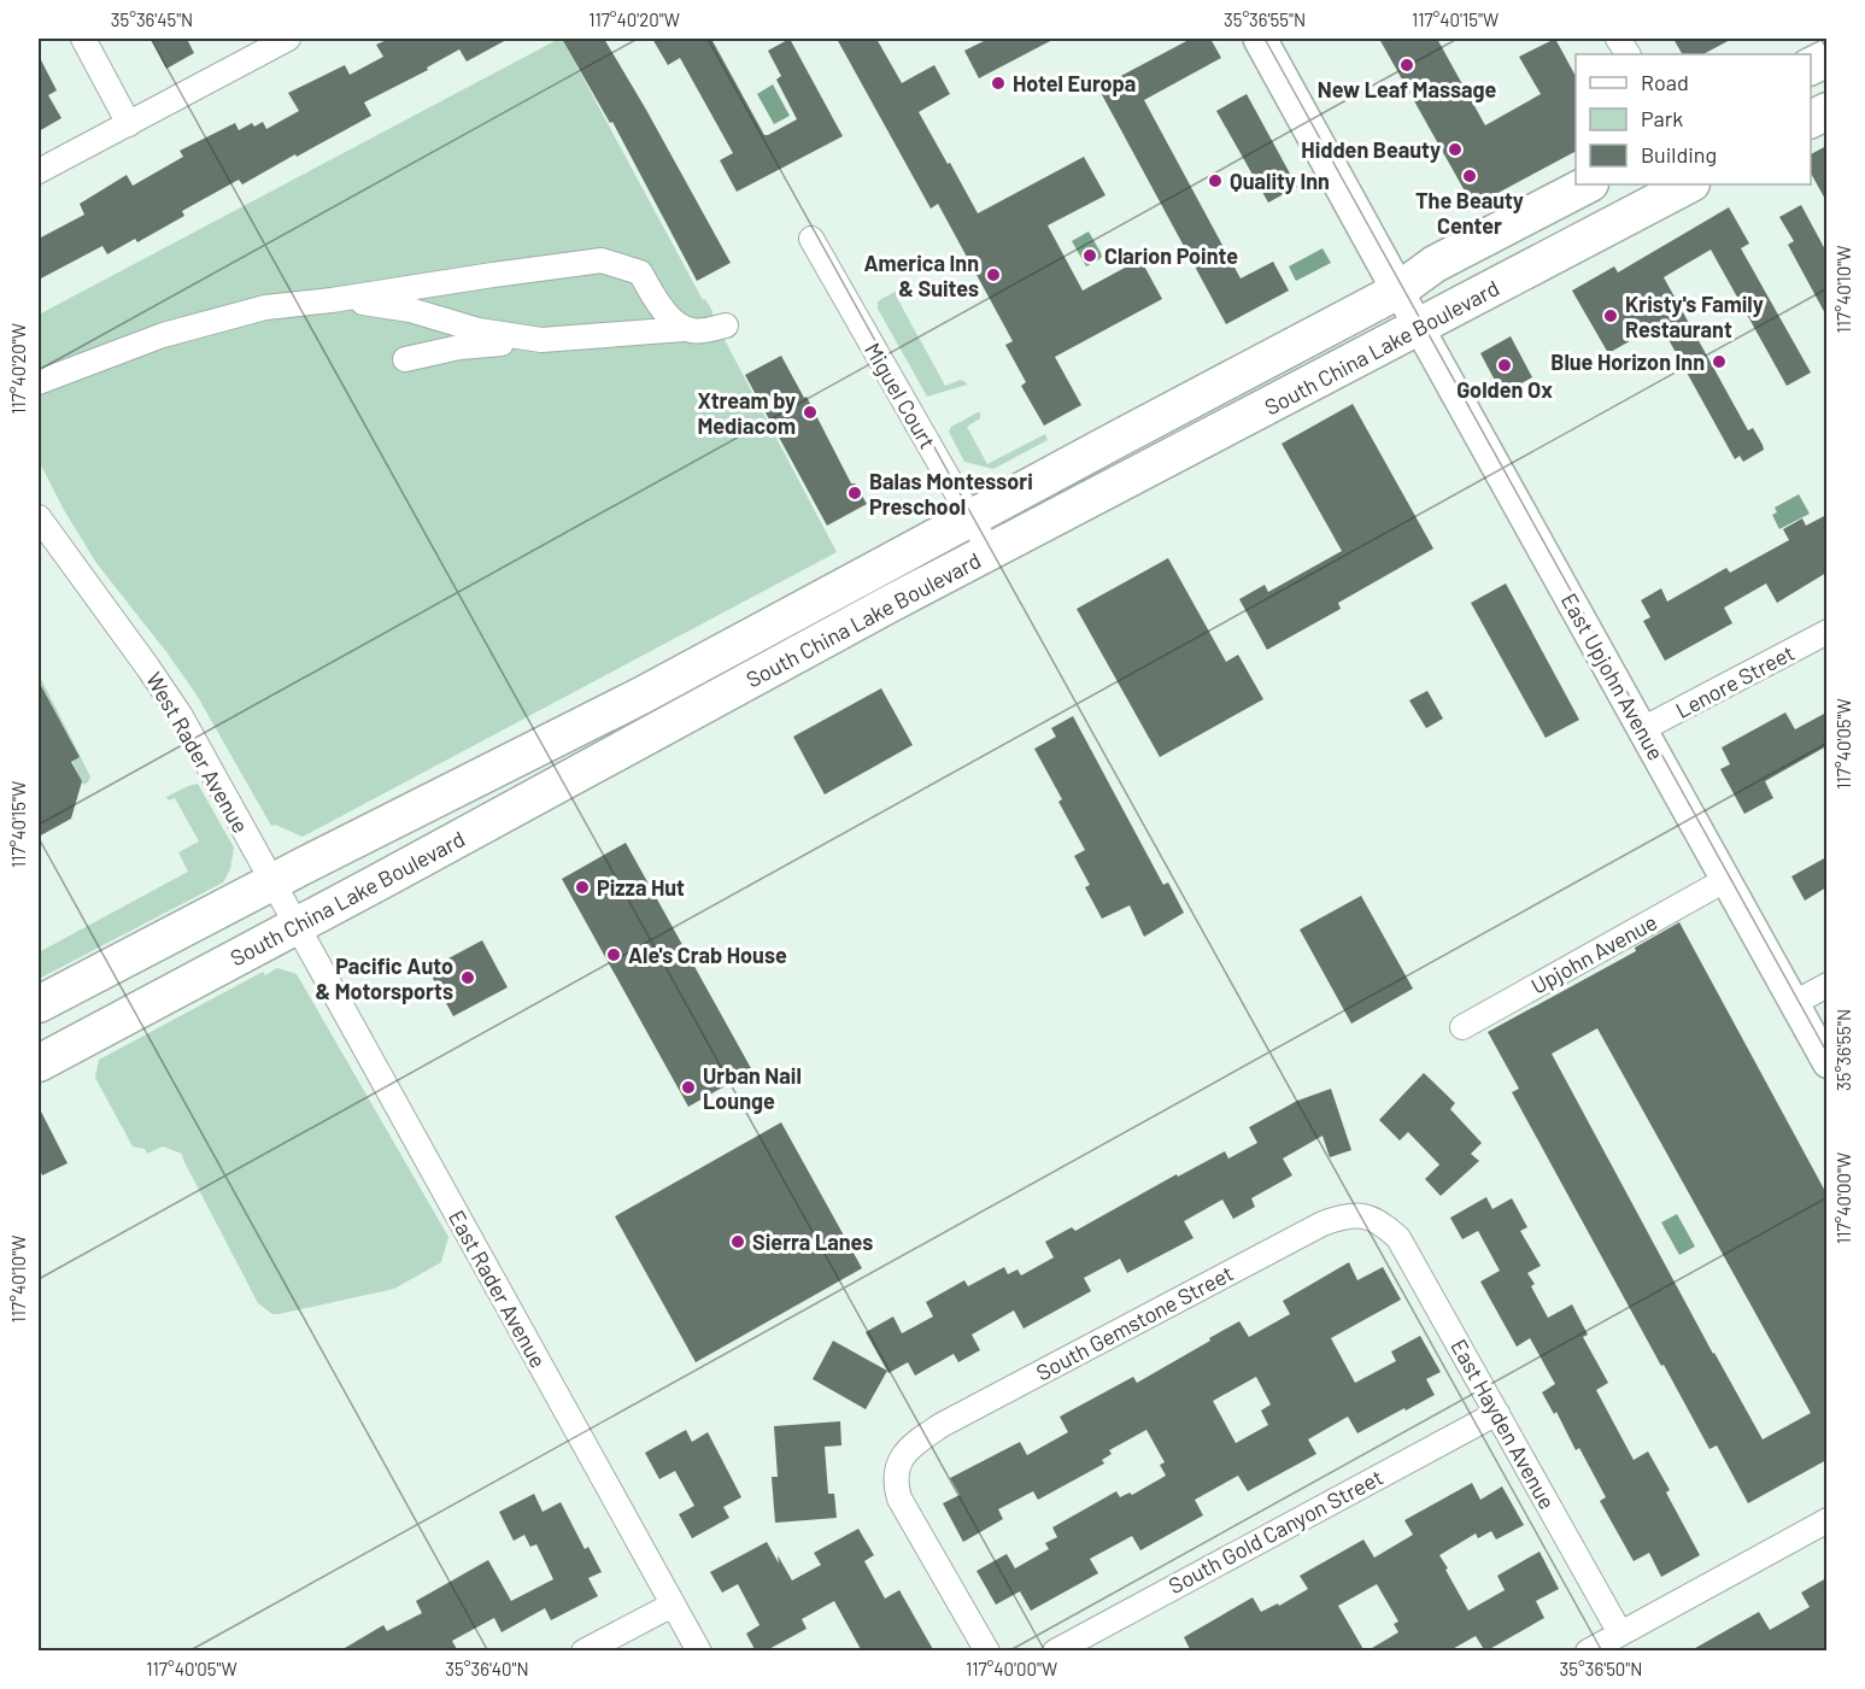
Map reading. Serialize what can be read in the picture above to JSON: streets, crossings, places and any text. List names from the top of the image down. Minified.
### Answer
{"streets":{"main road":["South China Lake Boulevard"],"street":["Miguel Court","East Upjohn Avenue","Lenore Street","West Rader Avenue","Upjohn Avenue","East Rader Avenue","South Gemstone Street","East Hayden Avenue","South Gold Canyon Street"]},"crossings":[["South China Lake Boulevard","Miguel Court"],["South China Lake Boulevard","East Upjohn Avenue"],["South China Lake Boulevard","West Rader Avenue"],["South China Lake Boulevard","East Rader Avenue"],["East Upjohn Avenue","Lenore Street"],["East Upjohn Avenue","Upjohn Avenue"],["West Rader Avenue","East Rader Avenue"],["South Gemstone Street","East Hayden Avenue"],["East Hayden Avenue","South Gold Canyon Street"]],"places":["New Leaf Massage","Hotel Europa","Hidden Beauty","The Beauty Center","Quality Inn","Clarion Pointe","America Inn & Suites","Kristy's Family Restaurant","Blue Horizon Inn","Golden Ox","Xtream by Mediacom","Balas Montessori Preschool","Pizza Hut","Ale's Crab House","Pacific Auto & Motorsports","Urban Nail Lounge","Sierra Lanes"],"legend":["Road","Park","Building"],"coordinates":["35°36'45\"N","117°40'20\"W","35°36'55\"N","117°40'15\"W","117°40'10\"W","117°40'05\"W","117°40'00\"W","35°36'40\"N","35°36'50\"N"]}
